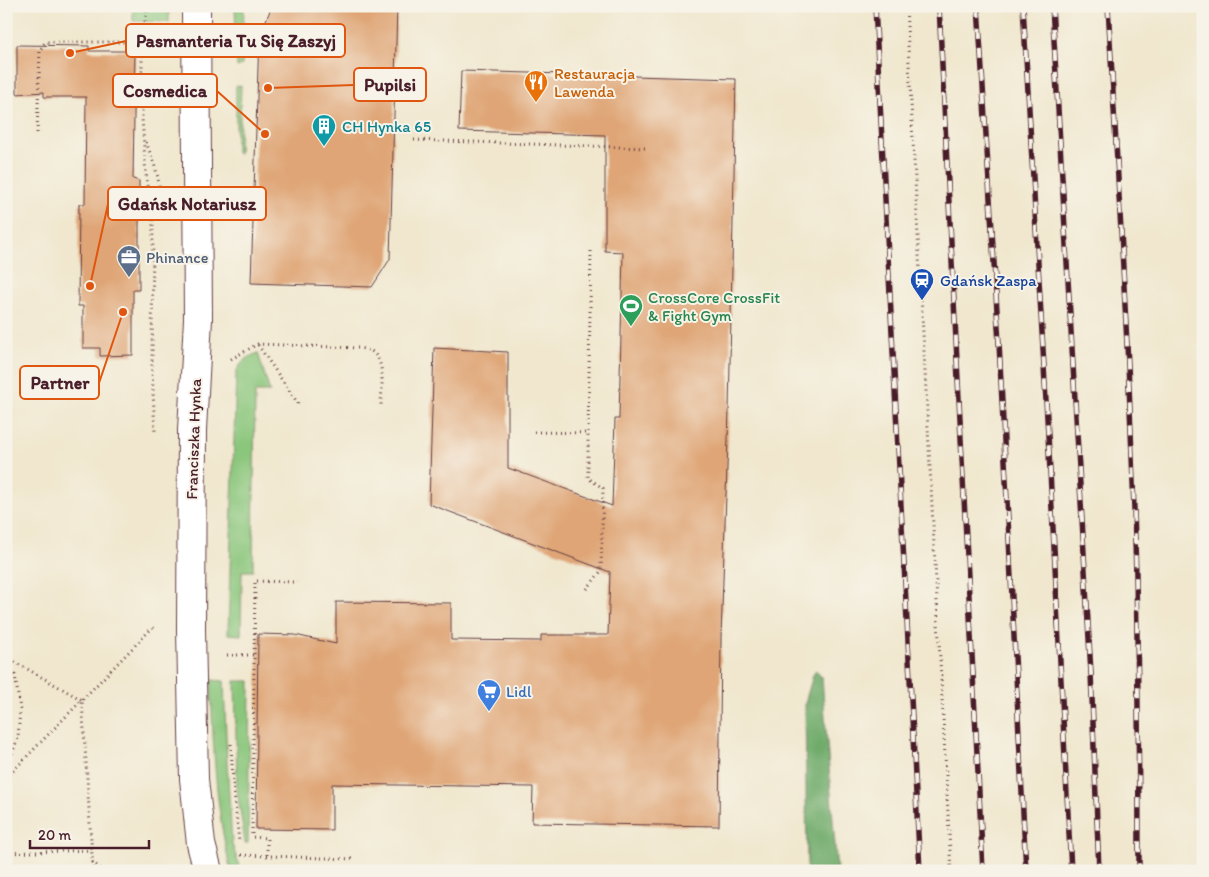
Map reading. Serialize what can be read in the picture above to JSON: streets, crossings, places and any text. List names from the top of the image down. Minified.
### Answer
{"streets":{"street":["Franciszka Hynka"]},"places":{"other":["Pasmanteria Tu Się Zaszyj","Pupilsi","Cosmedica","Gdańsk Notariusz","Partner"],"restaurant":["Restauracja Lawenda"],"building":["CH Hynka 65"],"office":["Phinance"],"station":["Gdańsk Zaspa"],"sports":["CrossCore CrossFit & Fight Gym"],"supermarket":["Lidl"]},"scale_bar":"20 m"}
